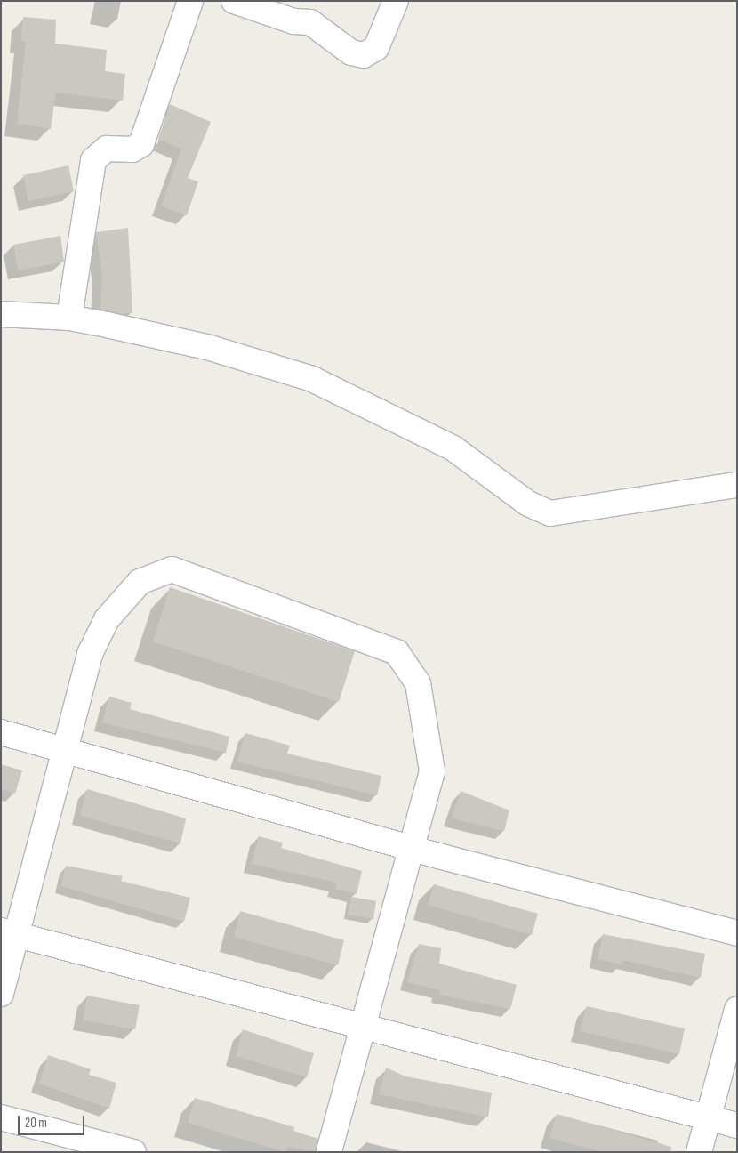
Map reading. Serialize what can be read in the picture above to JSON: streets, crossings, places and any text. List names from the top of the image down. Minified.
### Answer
{"scale_bar":"20 m"}
